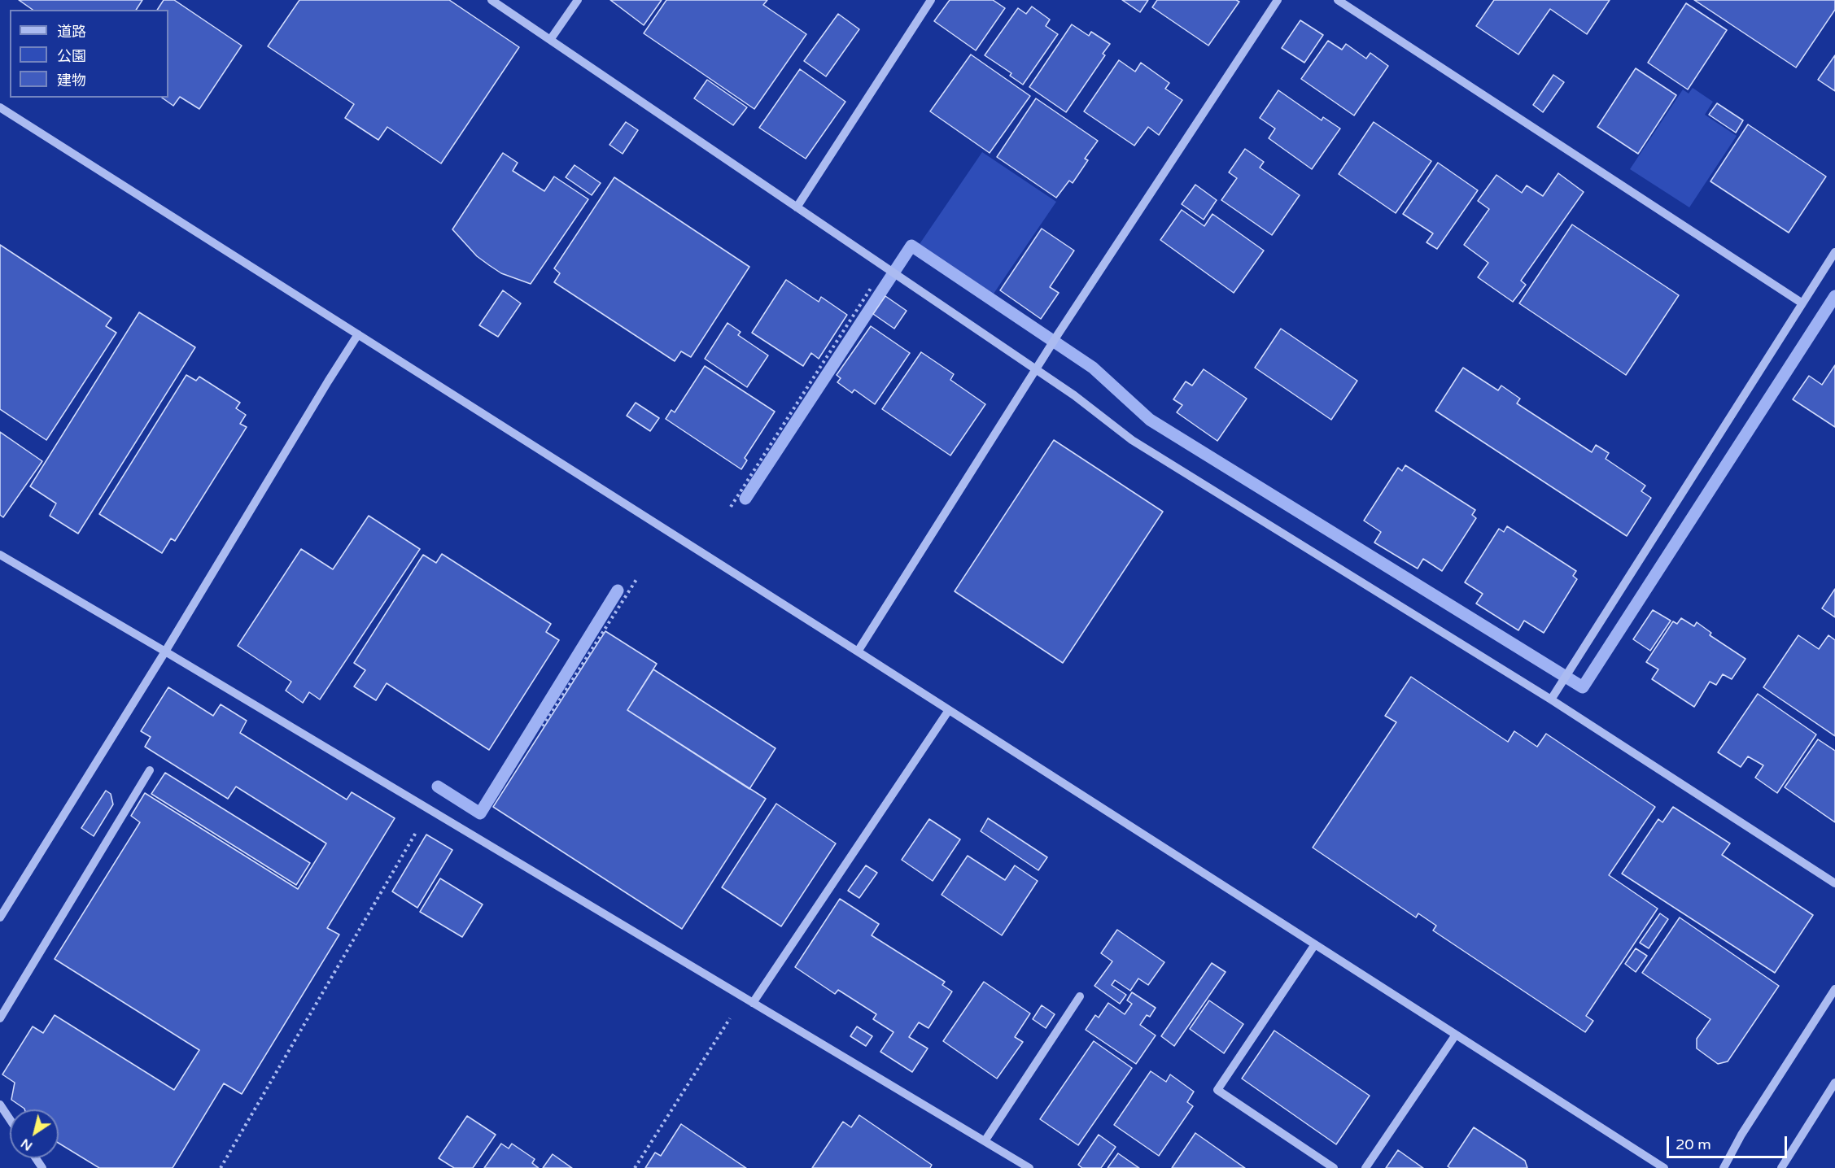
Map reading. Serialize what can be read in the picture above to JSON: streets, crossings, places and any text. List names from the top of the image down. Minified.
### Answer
{"legend":["道路","公園","建物"],"scale_bar":"20 m","north":"bottom left"}
